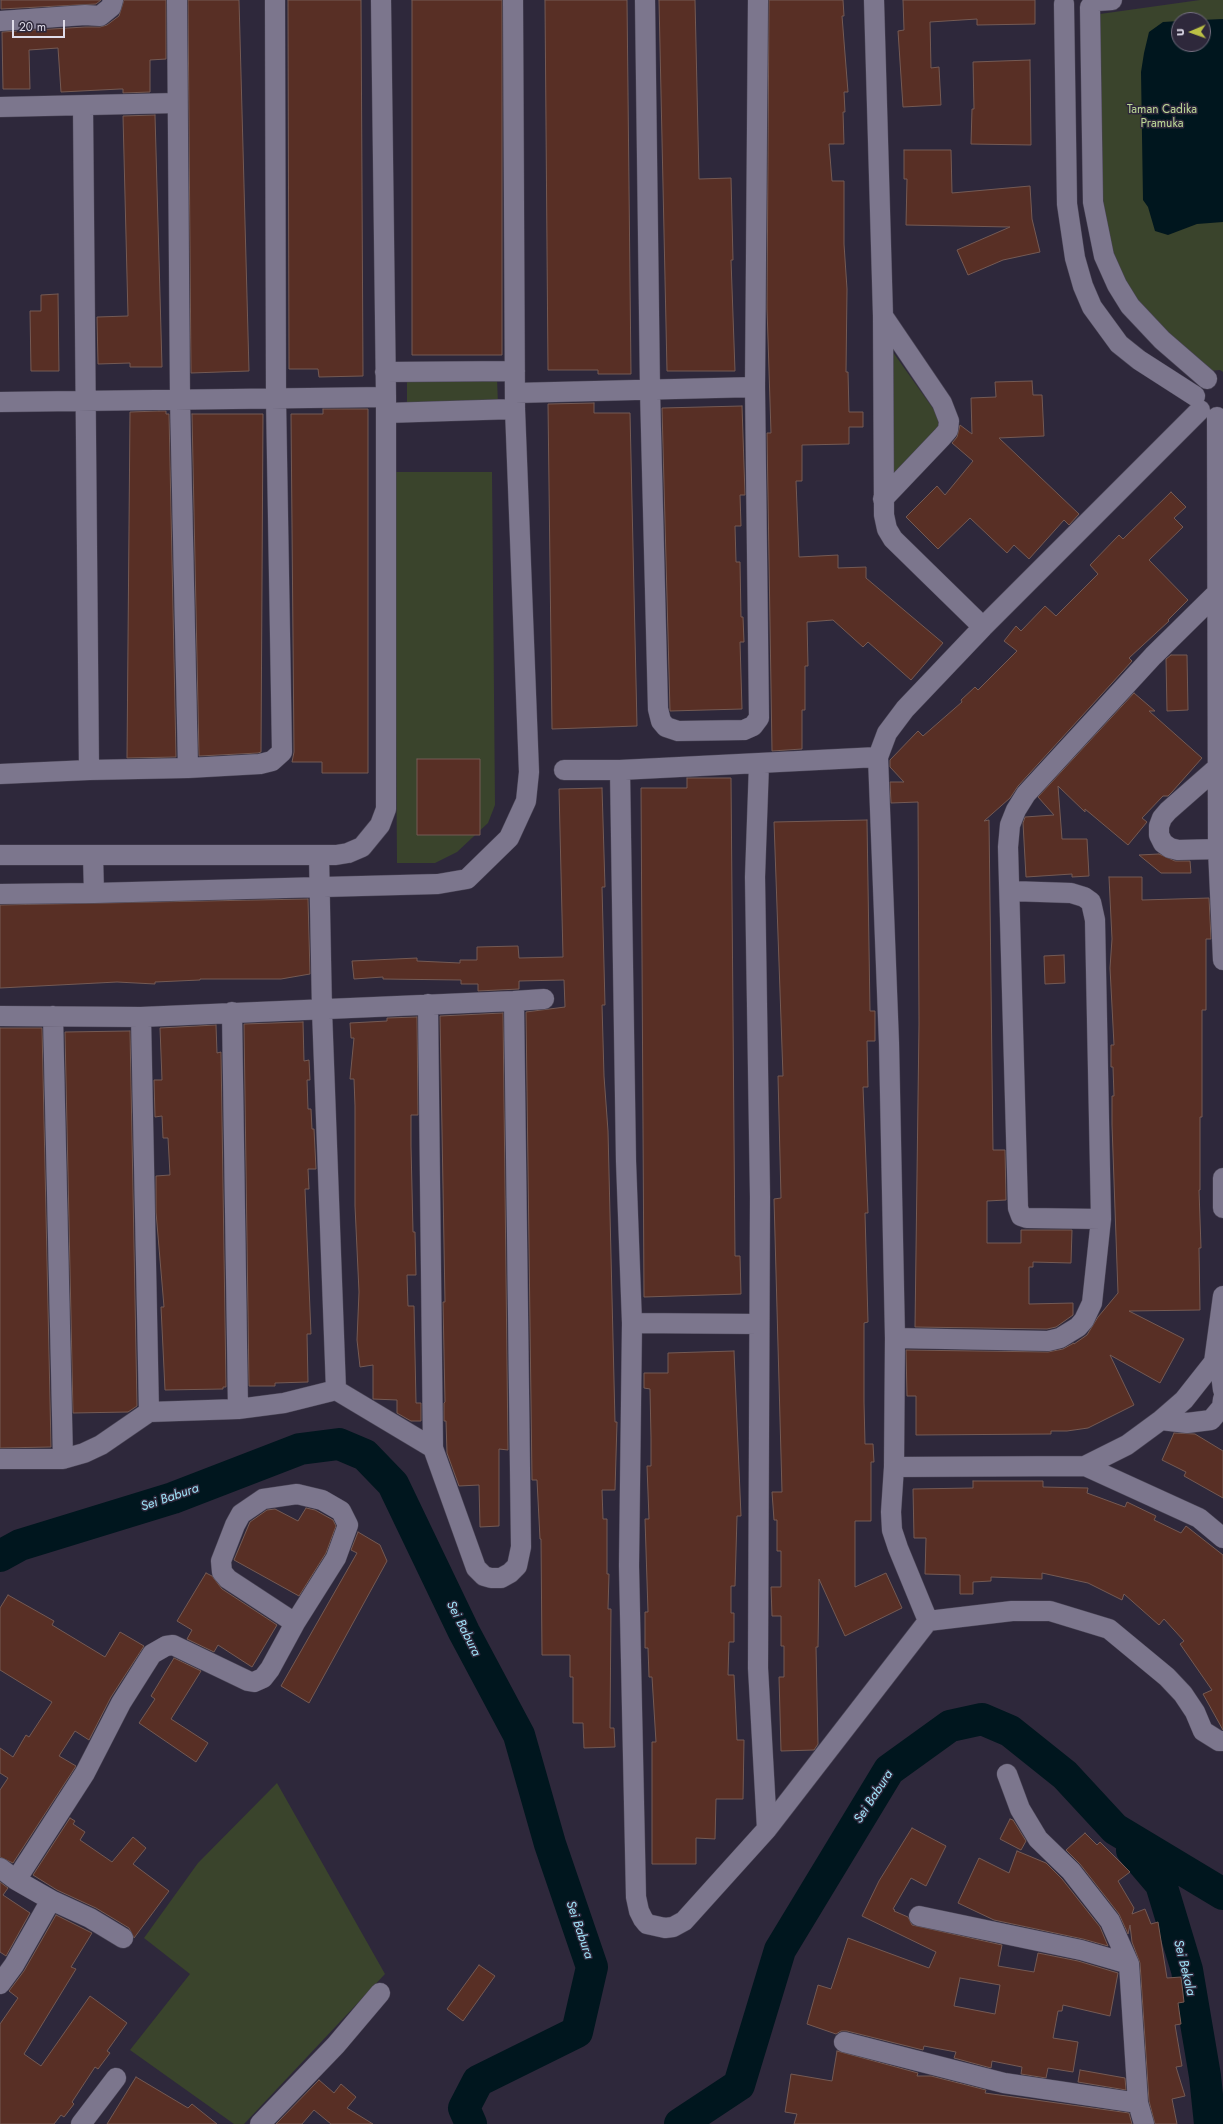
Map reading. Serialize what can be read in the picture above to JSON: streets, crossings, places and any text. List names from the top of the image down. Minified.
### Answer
{"water":["Sei Babura","Sei Bekala"],"parks":["Taman Cadika Pramuka"],"scale_bar":"20 m","north":"left"}
